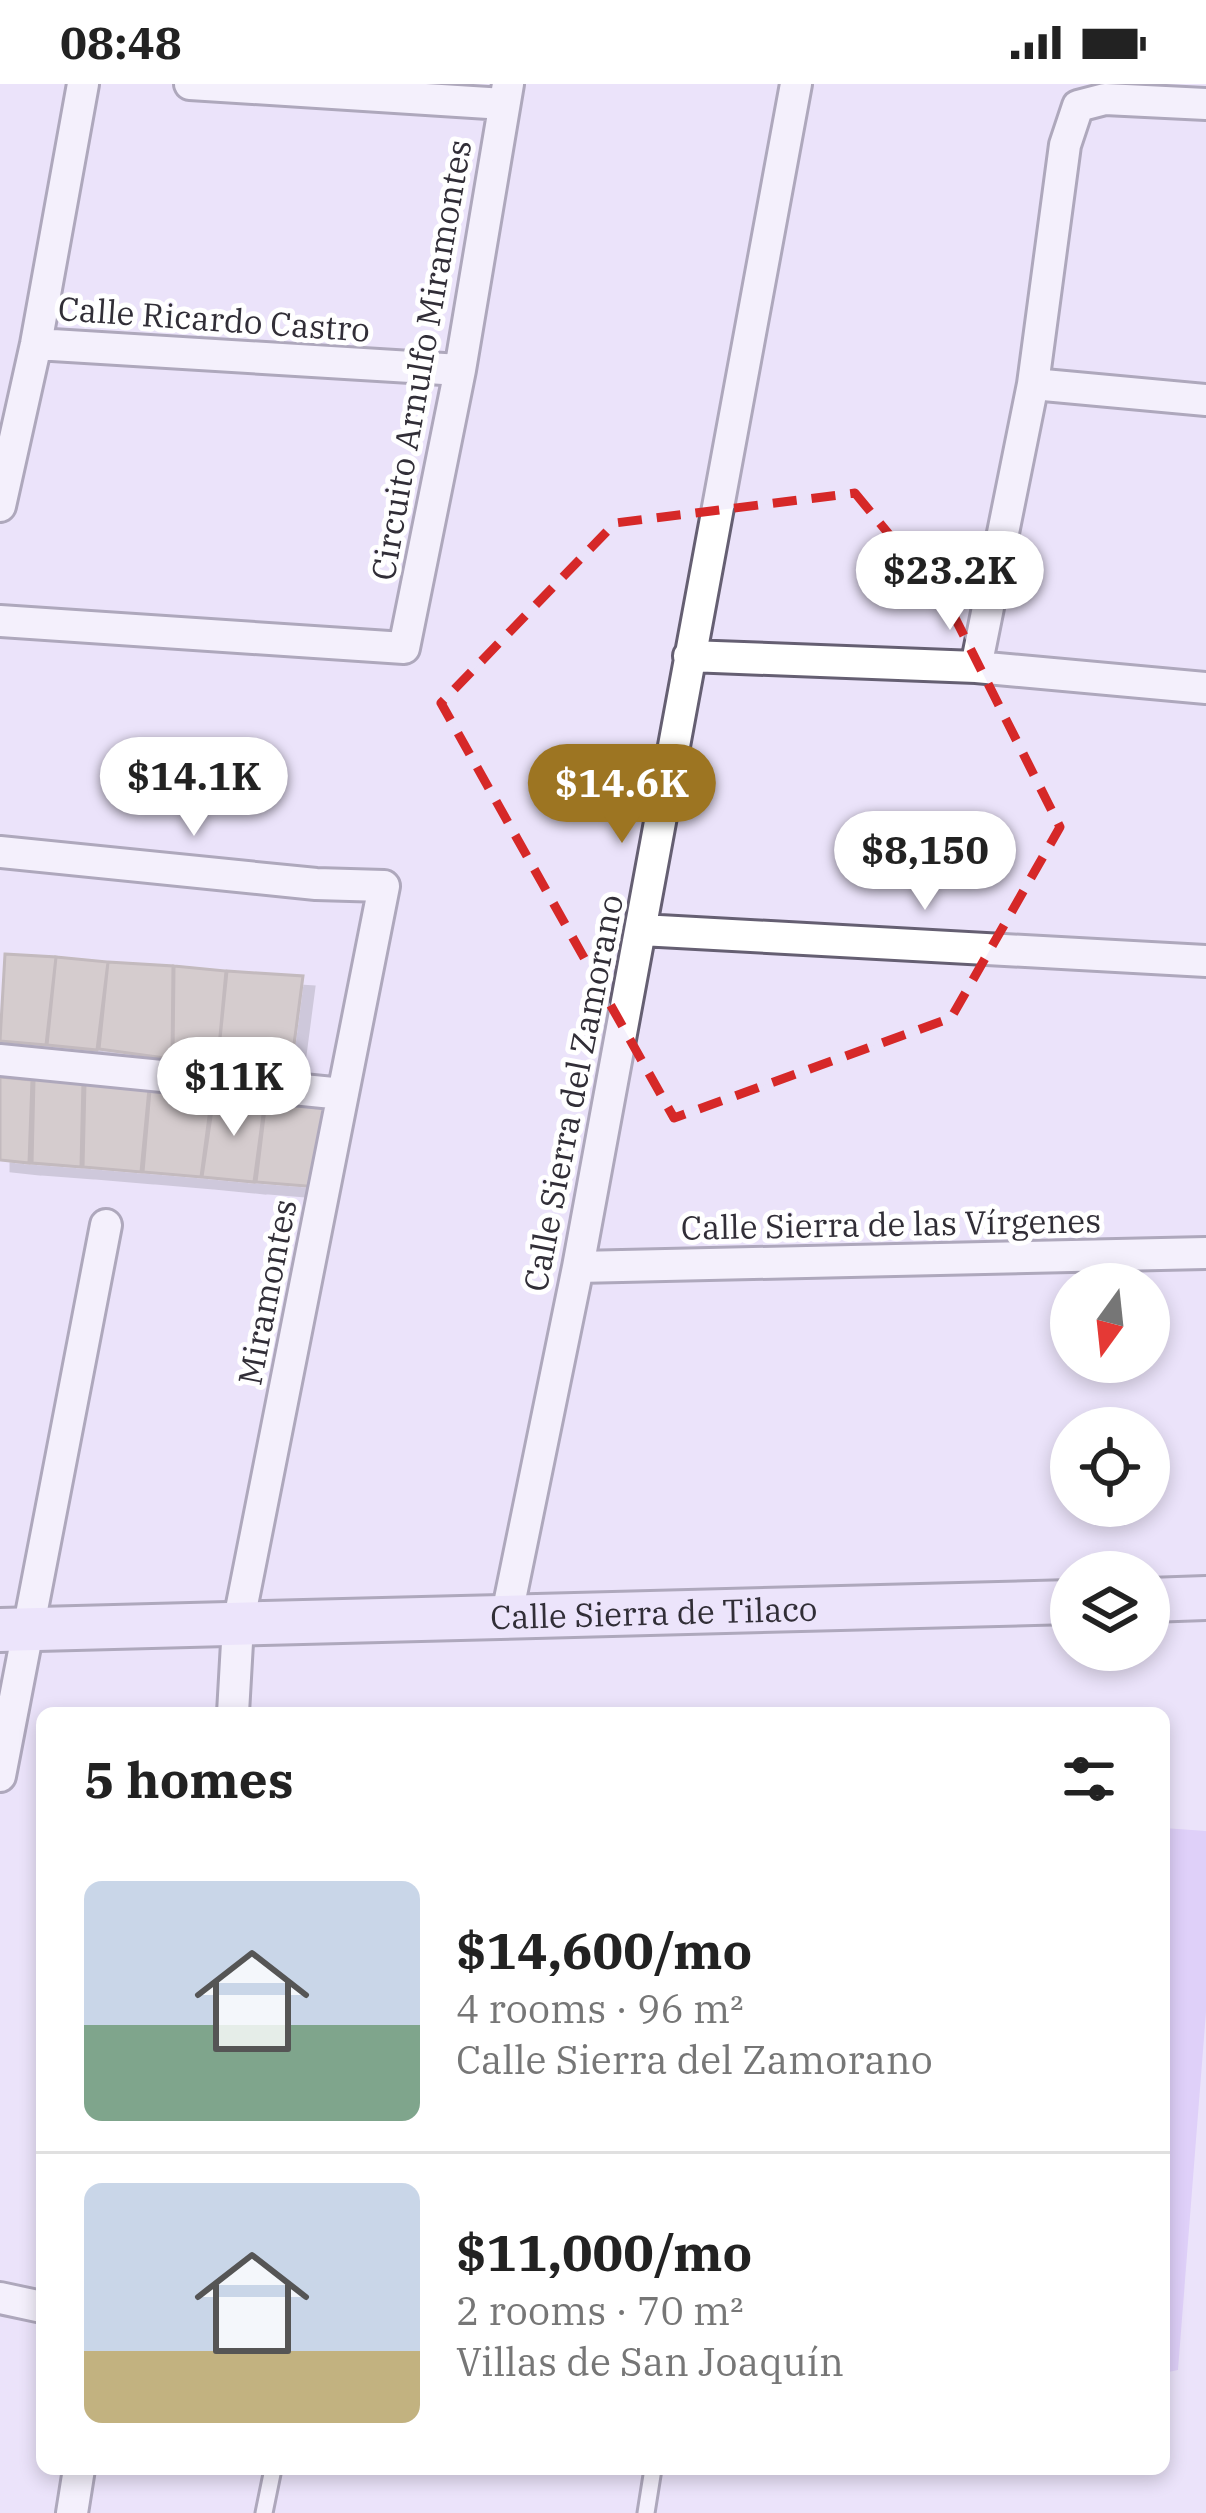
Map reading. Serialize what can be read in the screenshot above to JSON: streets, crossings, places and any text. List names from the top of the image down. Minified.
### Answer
{"streets":{"street":["Calle Ricardo Castro","Circuito Arnulfo Miramontes","Calle Sierra del Zamorano","Calle Sierra de las Vírgenes","Miramontes","Calle Sierra de Tilaco"]},"crossings":[["Calle Ricardo Castro","Circuito Arnulfo Miramontes"],["Calle Sierra del Zamorano","Calle Sierra de las Vírgenes"],["Calle Sierra del Zamorano","Calle Sierra de Tilaco"],["Miramontes","Calle Sierra de Tilaco"]],"north":"bottom","page":{"status":"08:48","price":["$23.2K","$14.1K","$14.6K","$8,150","$11K"],"heading":"5 homes","list":[{"name":"$14,600/mo","note":"4 rooms · 96 m² · Calle Sierra del Zamorano"},{"name":"$11,000/mo","note":"2 rooms · 70 m² · Villas de San Joaquín"}]}}
